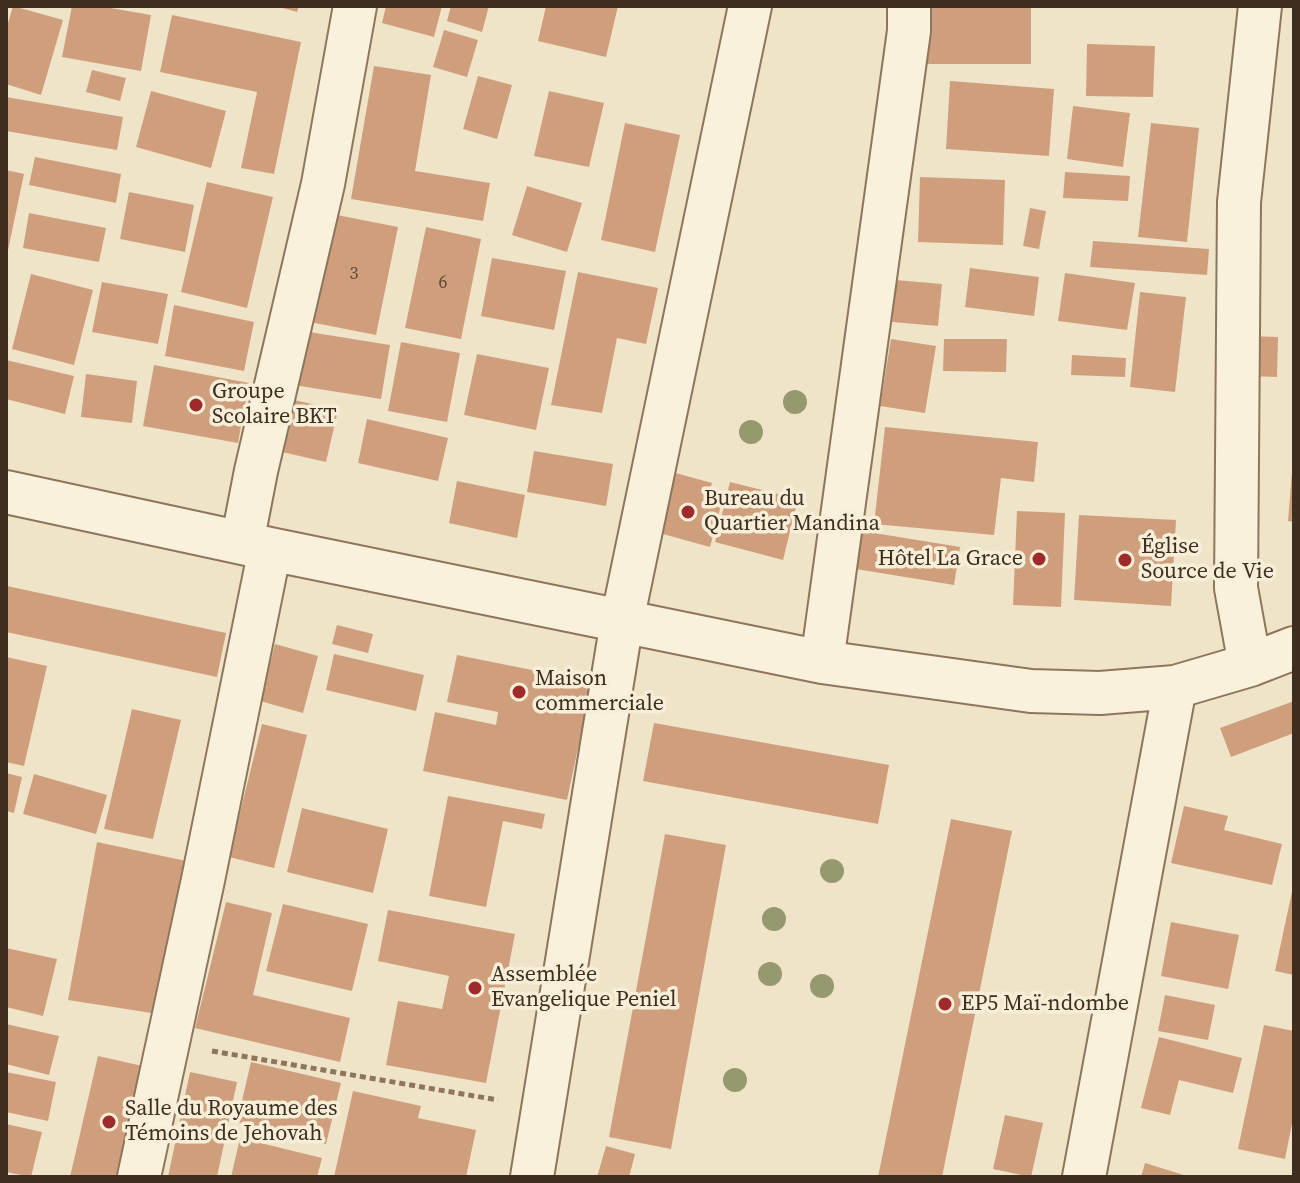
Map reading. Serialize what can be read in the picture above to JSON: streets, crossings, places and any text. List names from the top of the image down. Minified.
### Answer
{"places":["Groupe Scolaire BKT","Bureau du Quartier Mandina","Hôtel La Grace","Église Source de Vie","Maison commerciale","Assemblée Evangelique Peniel","EP5 Maï-ndombe","Salle du Royaume des Témoins de Jehovah"],"house_numbers":["3","6"]}
